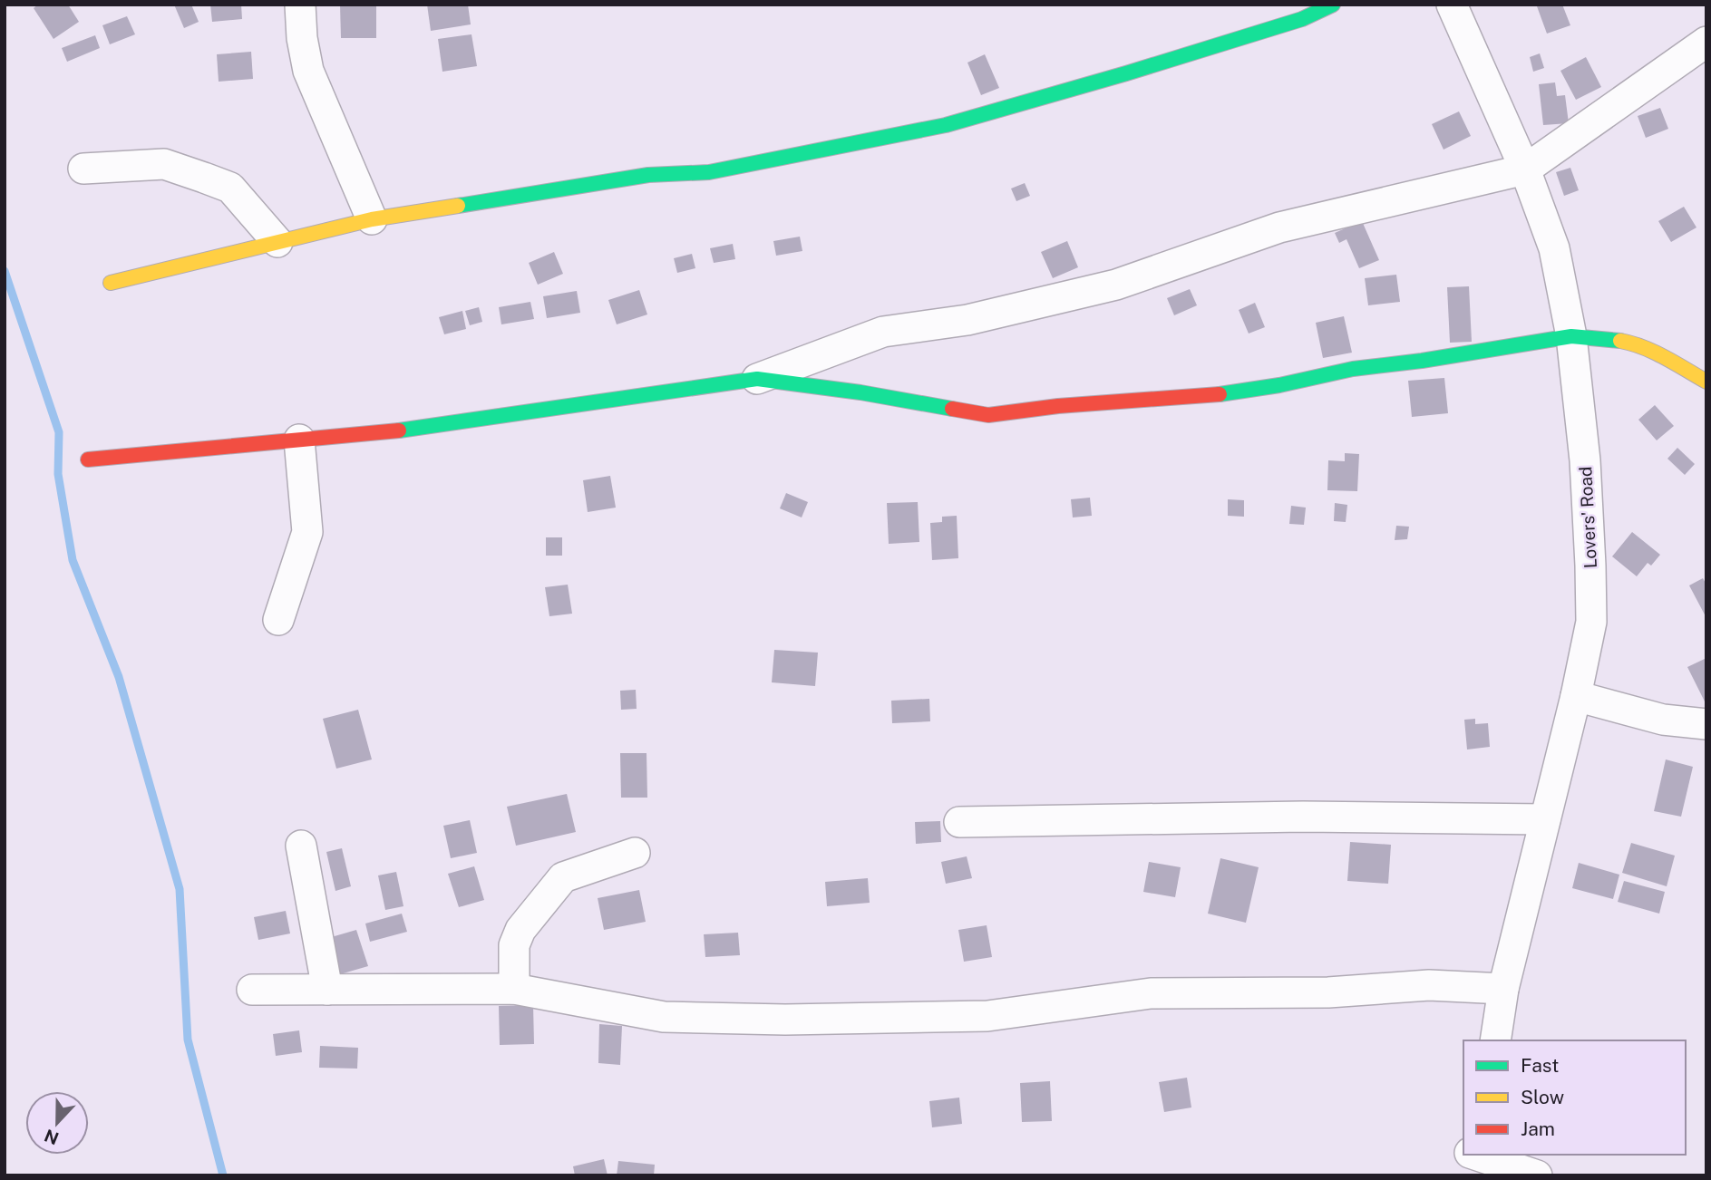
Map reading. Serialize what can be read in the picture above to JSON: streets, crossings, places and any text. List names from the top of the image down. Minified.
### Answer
{"streets":{"street":["Lovers' Road"]},"legend":["Fast","Slow","Jam"],"north":"bottom"}
